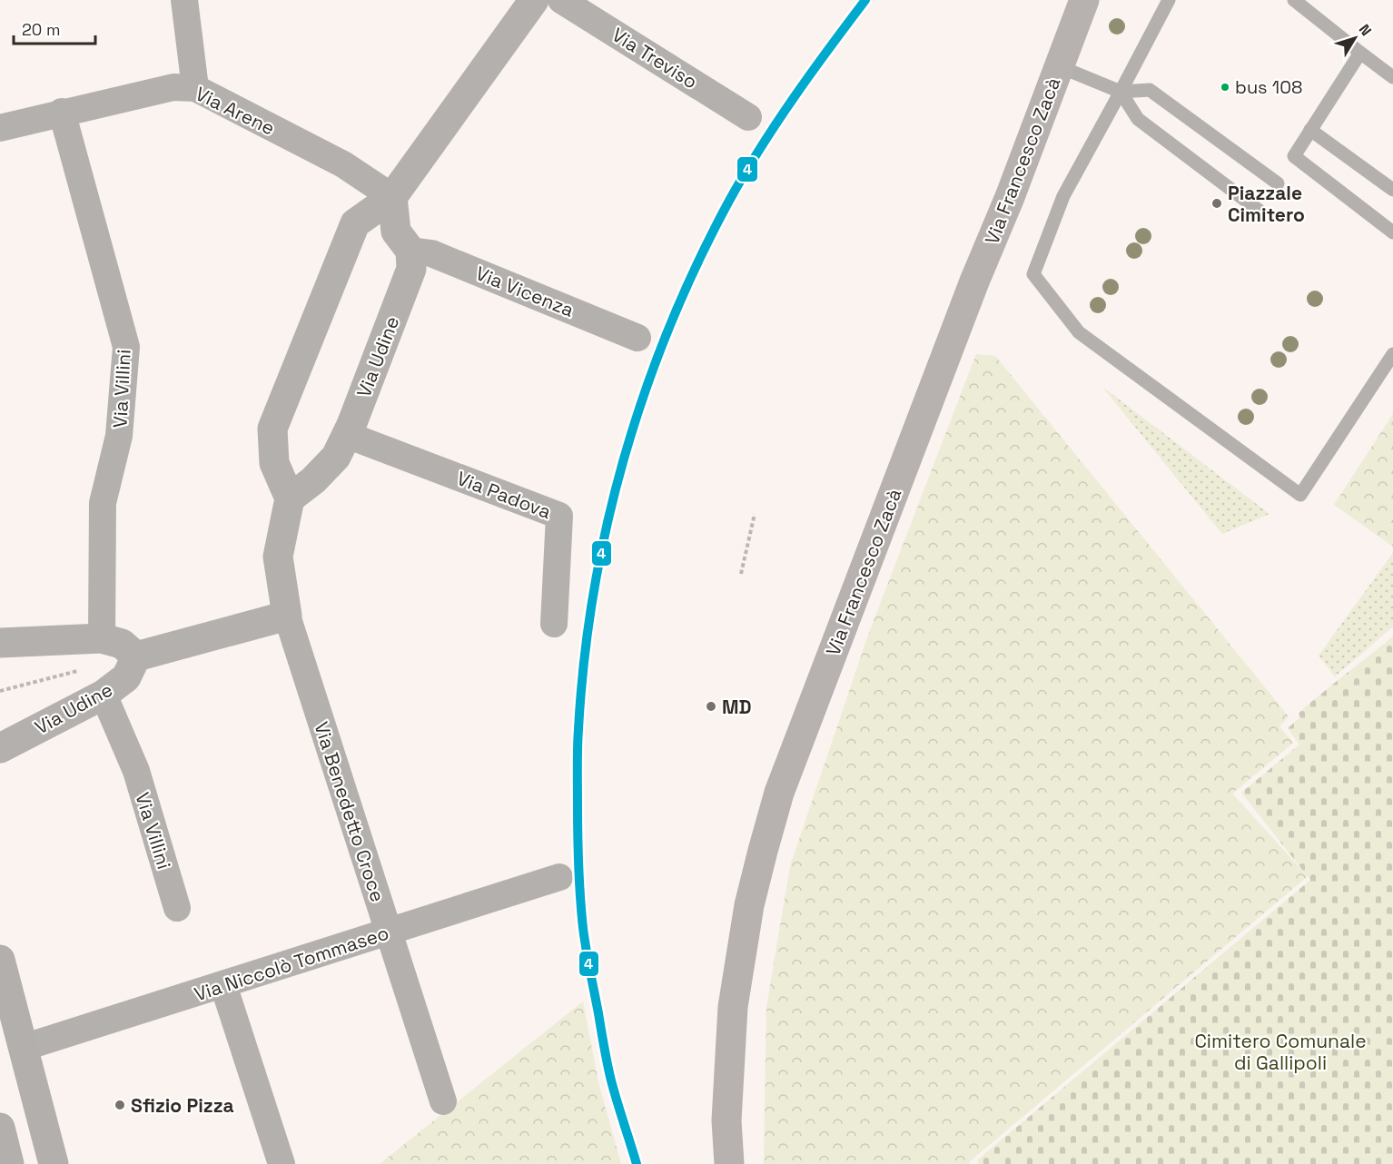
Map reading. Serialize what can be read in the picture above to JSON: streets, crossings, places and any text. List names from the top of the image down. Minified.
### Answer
{"streets":{"main road":["Via Francesco Zacà"],"street":["Via Treviso","Via Arene","Via Vicenza","Via Udine","Via Villini","Via Padova","Via Benedetto Croce","Via Niccolò Tommaseo"]},"crossings":[["Via Arene","Via Villini"],["Via Vicenza","Via Udine"],["Via Udine","Via Villini"],["Via Udine","Via Padova"],["Via Benedetto Croce","Via Niccolò Tommaseo"]],"parks":["Cimitero Comunale di Gallipoli"],"places":["bus 108","Piazzale Cimitero","MD","Sfizio Pizza"],"lines":["transit line 4"],"scale_bar":"20 m","north":"top right"}
